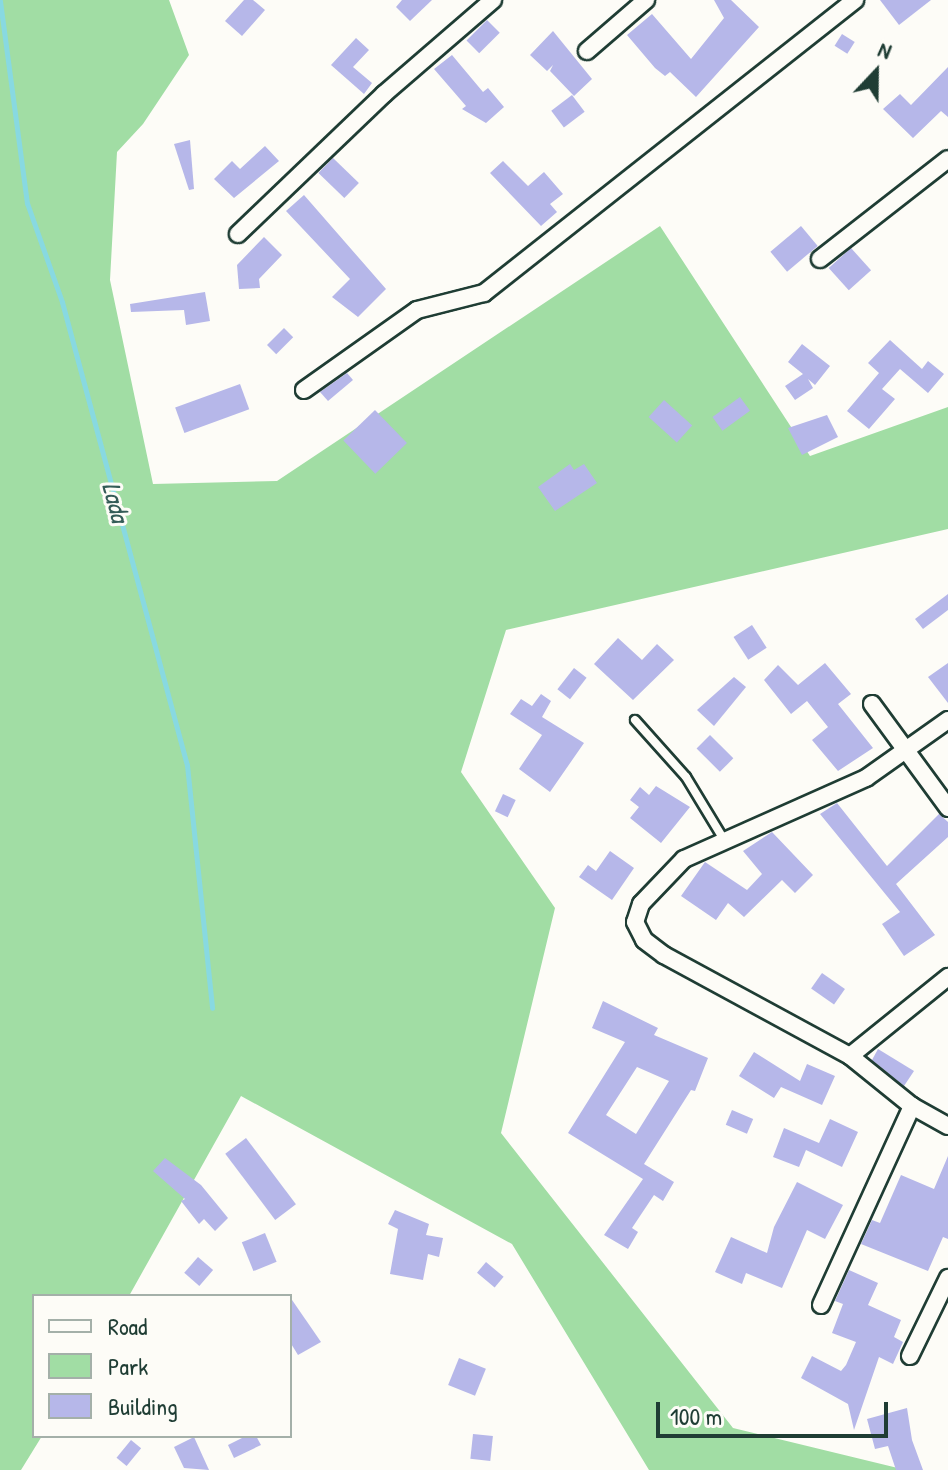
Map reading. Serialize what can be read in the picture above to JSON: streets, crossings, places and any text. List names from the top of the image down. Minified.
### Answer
{"water":["Lada"],"legend":["Road","Park","Building"],"scale_bar":"100 m","north":"top"}
